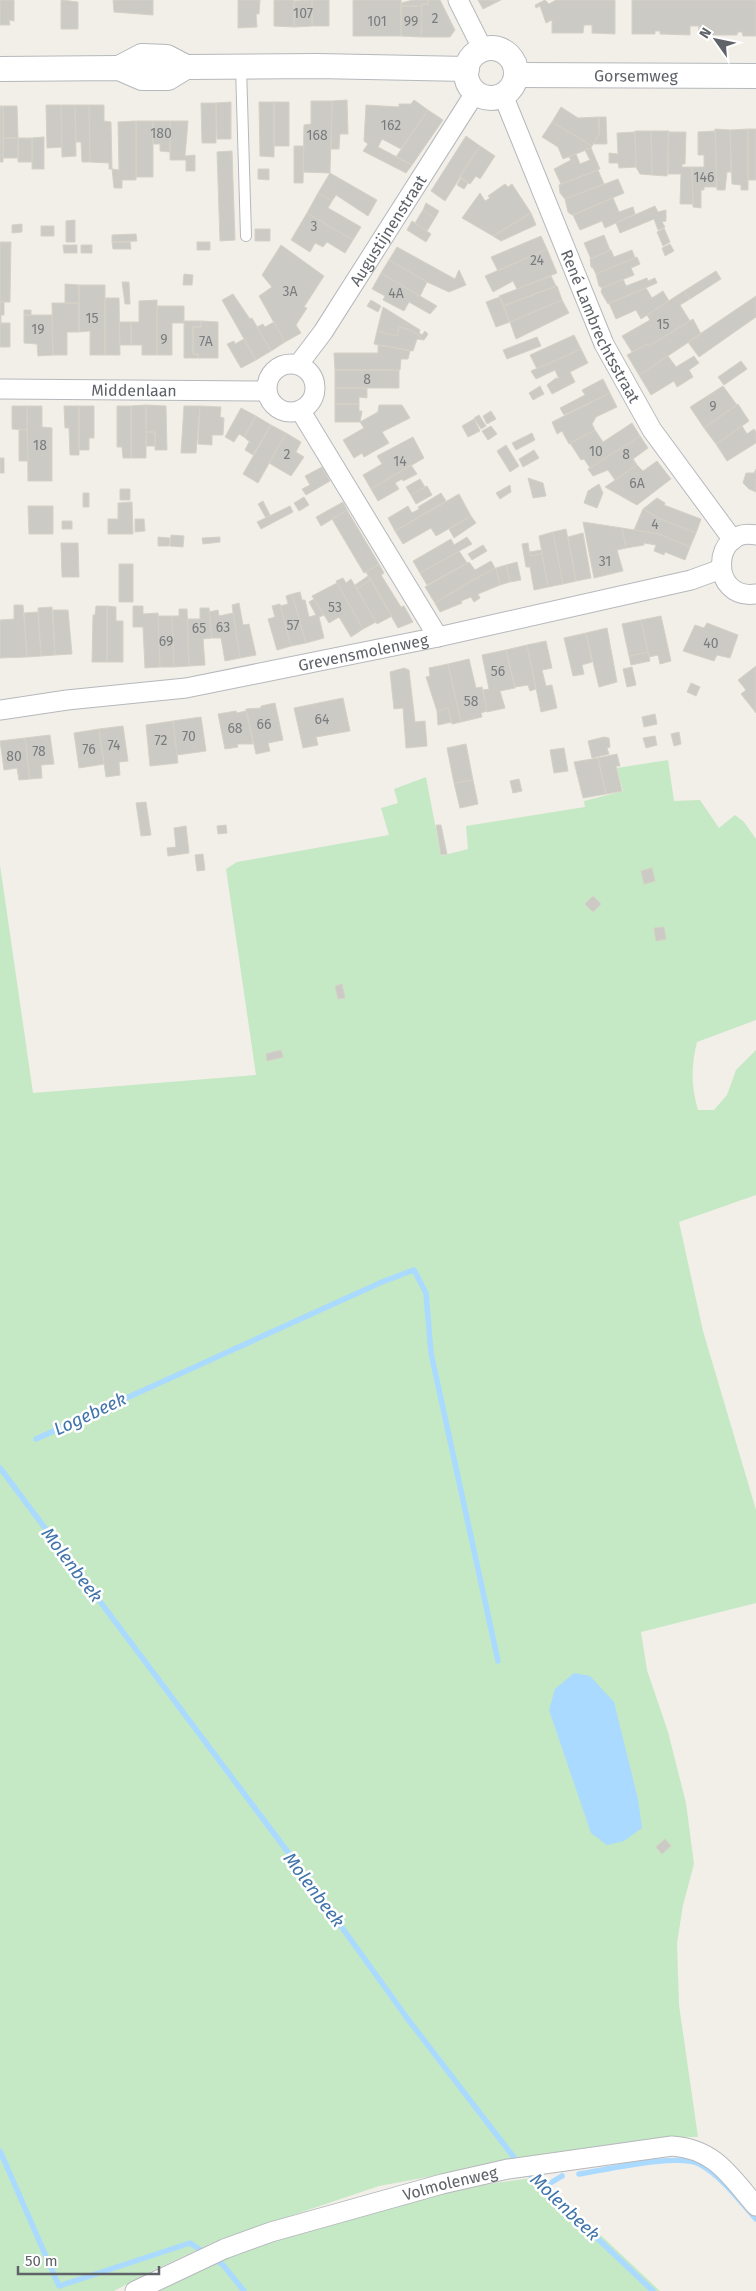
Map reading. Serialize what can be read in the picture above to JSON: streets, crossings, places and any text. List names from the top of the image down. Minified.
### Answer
{"streets":{"street":["Gorsemweg","Augustijnenstraat","René Lambrechtsstraat","Middenlaan","Grevensmolenweg","Volmolenweg"]},"crossings":[["Gorsemweg","Augustijnenstraat"],["Gorsemweg","René Lambrechtsstraat"],["Augustijnenstraat","René Lambrechtsstraat"],["Augustijnenstraat","Middenlaan"]],"water":["Logebeek","Molenbeek"],"house_numbers":["107","2","101","99","162","180","168","146","3","24","3A","4A","15","15","19","9","7A","8","9","18","10","2","8","14","6A","4","31","53","57","63","65","69","40","56","58","64","66","68","70","72","74","76","78","80"],"scale_bar":"50 m","north":"top left"}
